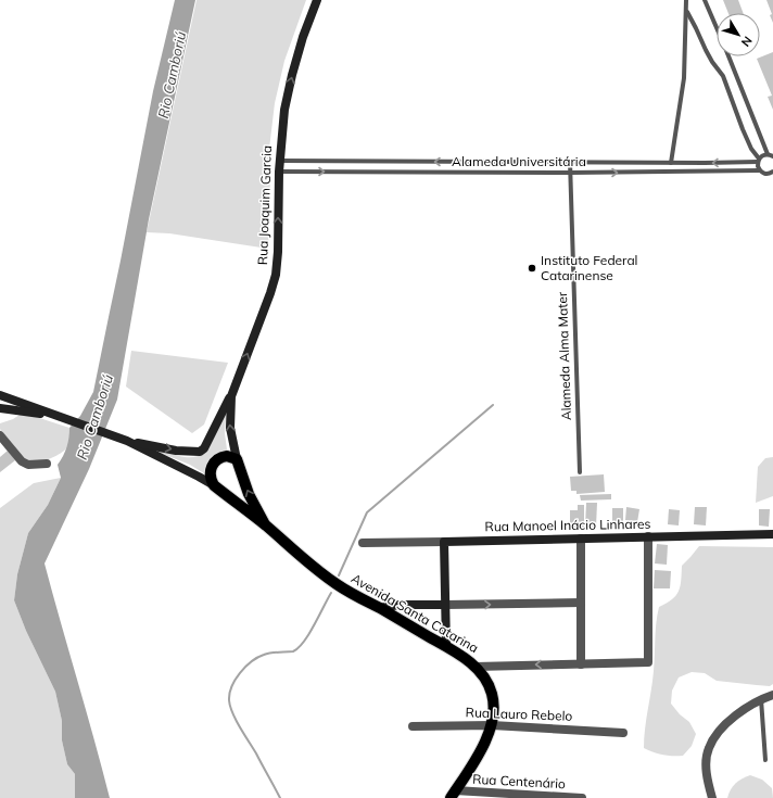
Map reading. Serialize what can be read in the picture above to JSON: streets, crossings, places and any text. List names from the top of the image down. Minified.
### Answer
{"streets":{"main road":["Rua Joaquim Garcia","Rua Manoel Inácio Linhares","Avenida Santa Catarina"],"street":["Rua Lauro Rebelo","Rua Centenário"],"lane":["Alameda Universitária","Alameda Alma Mater"]},"crossings":[["Alameda Universitária","Rua Joaquim Garcia"],["Alameda Universitária","Alameda Alma Mater"],["Rua Joaquim Garcia","Avenida Santa Catarina"],["Avenida Santa Catarina","Rua Lauro Rebelo"],["Avenida Santa Catarina","Rua Centenário"]],"one_way":["Rua Joaquim Garcia"],"water":["Rio Camboriú"],"places":["Instituto Federal Catarinense"],"north":"bottom right"}
